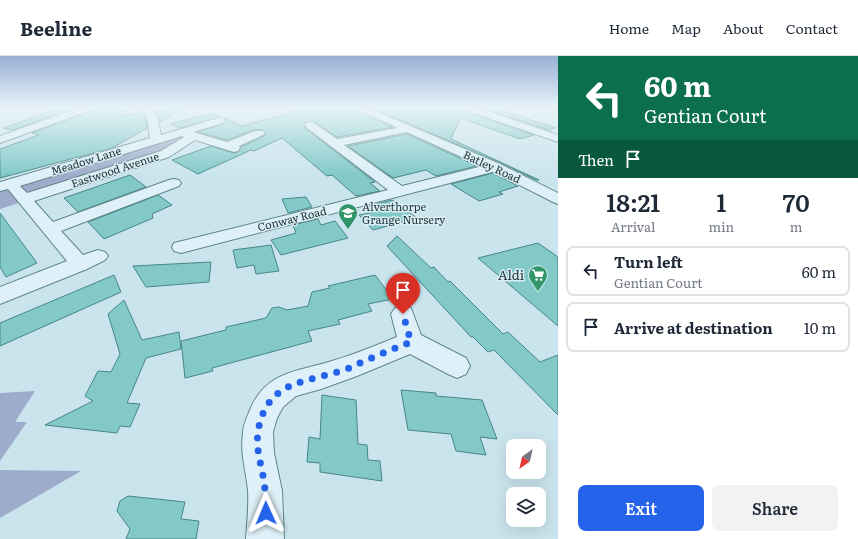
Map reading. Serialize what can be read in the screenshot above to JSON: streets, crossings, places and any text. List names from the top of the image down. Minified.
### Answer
{"streets":{"street":["Meadow Lane","Batley Road","Eastwood Avenue","Conway Road"]},"crossings":[["Meadow Lane","Eastwood Avenue"],["Batley Road","Conway Road"]],"places":{"school or university":["Alverthorpe Grange Nursery"],"supermarket":["Aldi"]},"north":"bottom left","page":{"header":"Beeline","nav":["Home","Map","About","Contact"],"turn":["60 m","Gentian Court"],"then":"Then","eta":["18:21","Arrival","1","min","70","m"],"list":[{"name":"Turn left","note":"Gentian Court","value":"60 m"},{"name":"Arrive at destination","value":"10 m"}],"buttons":["Exit","Share"]}}
